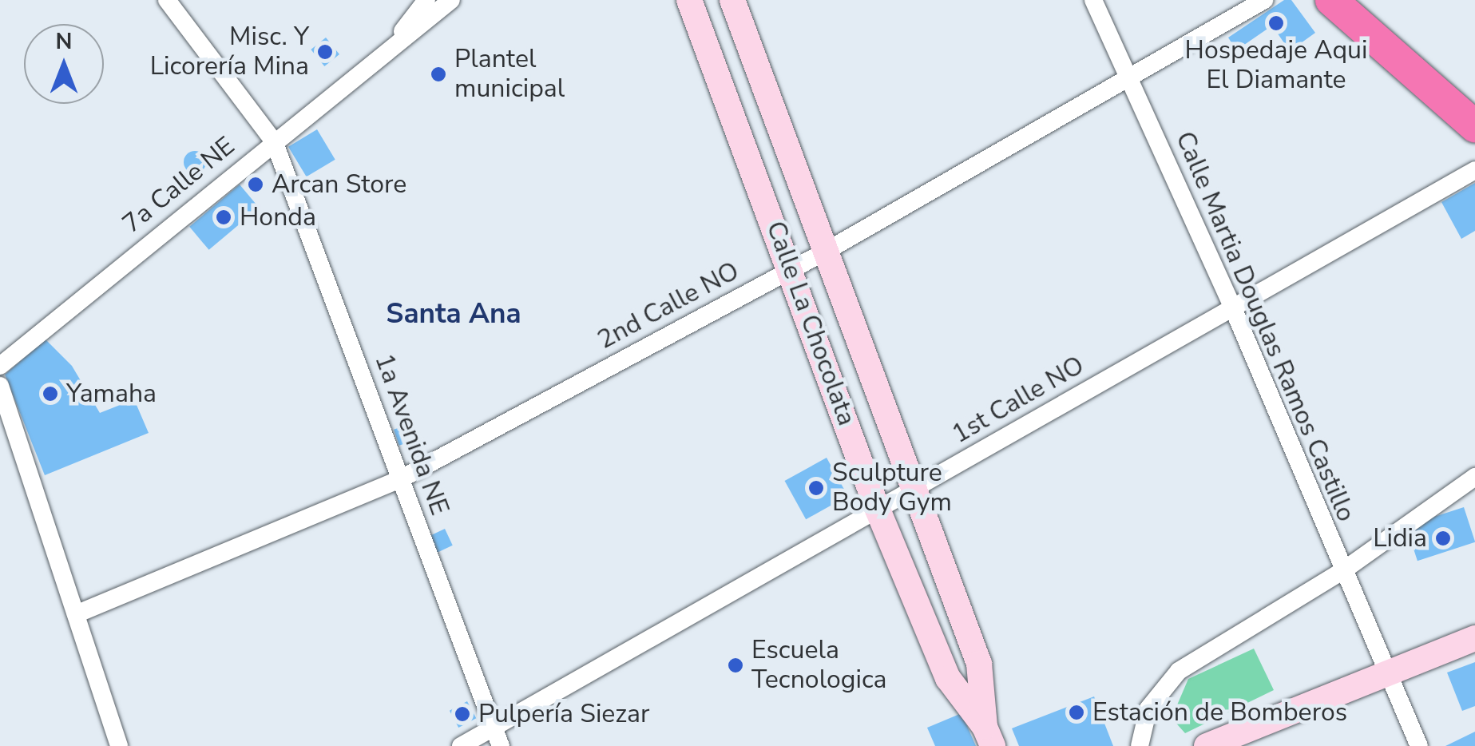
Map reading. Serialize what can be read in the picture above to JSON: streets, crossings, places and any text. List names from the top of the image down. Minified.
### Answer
{"streets":{"street":["7a Calle NE","2nd Calle NO","Calle La Chocolata","Calle Martia Douglas Ramos Castillo","1st Calle NO","1a Avenida NE"]},"crossings":[["7a Calle NE","1a Avenida NE"],["2nd Calle NO","Calle La Chocolata"],["2nd Calle NO","Calle Martia Douglas Ramos Castillo"],["2nd Calle NO","1a Avenida NE"],["Calle La Chocolata","1st Calle NO"],["Calle Martia Douglas Ramos Castillo","1st Calle NO"],["1st Calle NO","1a Avenida NE"]],"districts":["Santa Ana"],"places":["Hospedaje Aqui El Diamante","Misc. Y Licorería Mina","Plantel municipal","Arcan Store","Honda","Yamaha","Sculpture Body Gym","Lidia","Escuela Tecnologica","Estación de Bomberos","Pulpería Siezar"],"north":"top"}
